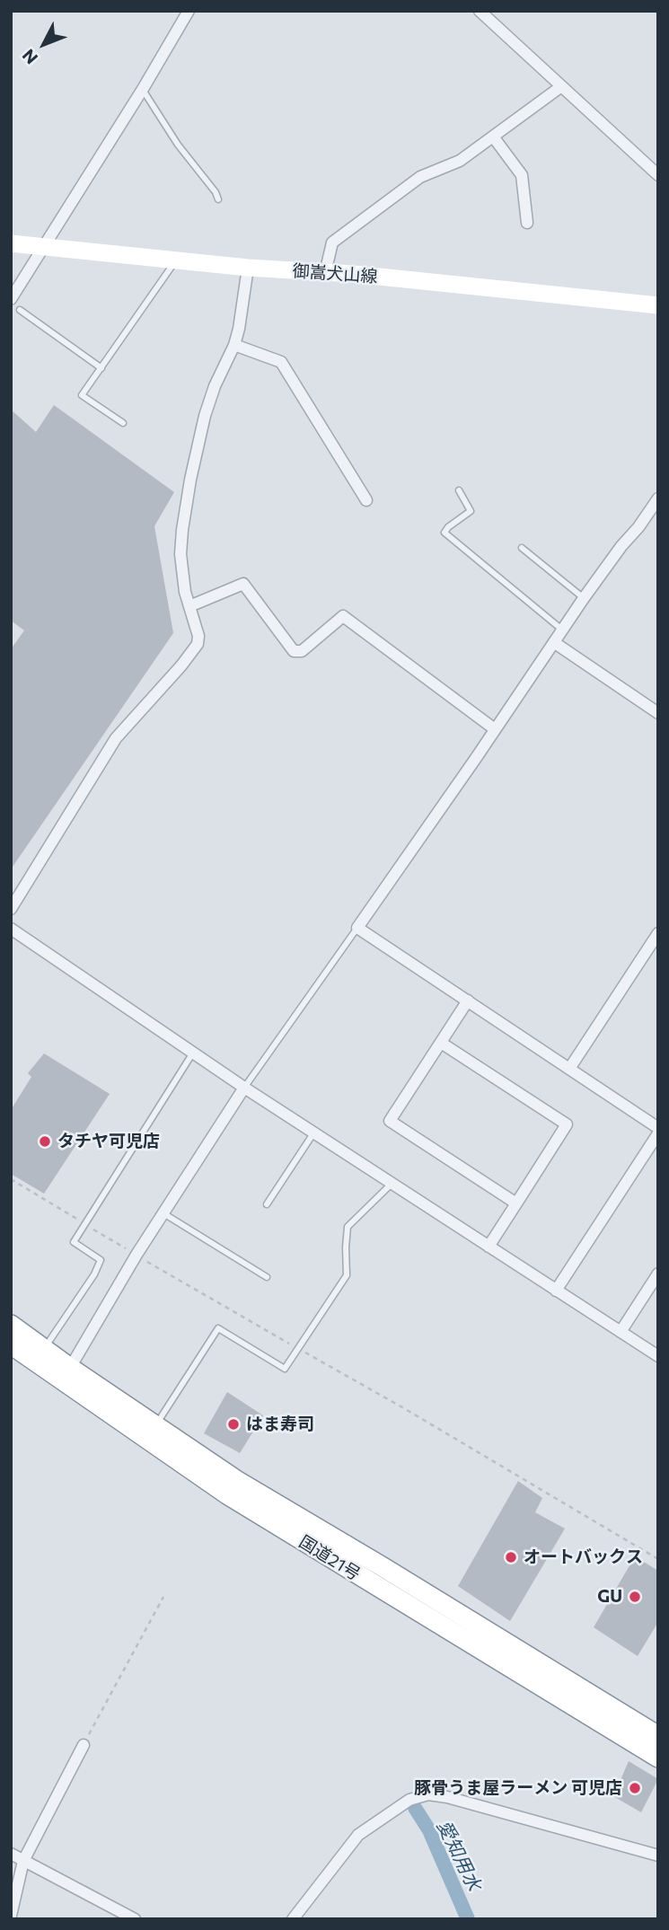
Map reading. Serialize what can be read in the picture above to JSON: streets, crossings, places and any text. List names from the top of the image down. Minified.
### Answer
{"streets":{"highway":["国道21号"],"main road":["御嵩犬山線"]},"water":["愛知用水"],"places":["タチヤ可児店","はま寿司","オートバックス","GU","豚骨うま屋ラーメン 可児店"],"north":"bottom left"}
